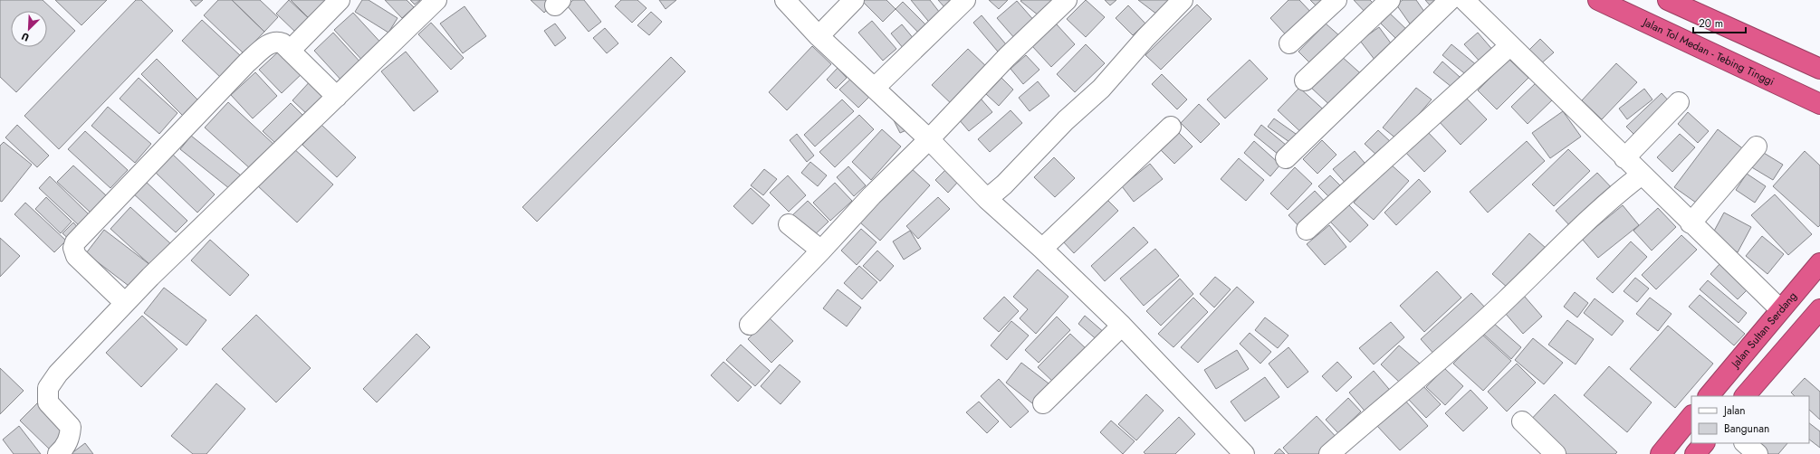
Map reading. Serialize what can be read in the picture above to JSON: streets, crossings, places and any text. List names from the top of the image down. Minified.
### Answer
{"streets":{"highway":["Jalan Tol Medan - Tebing Tinggi","Jalan Sultan Serdang"]},"legend":["Jalan","Bangunan"],"scale_bar":"20 m","north":"bottom left"}
